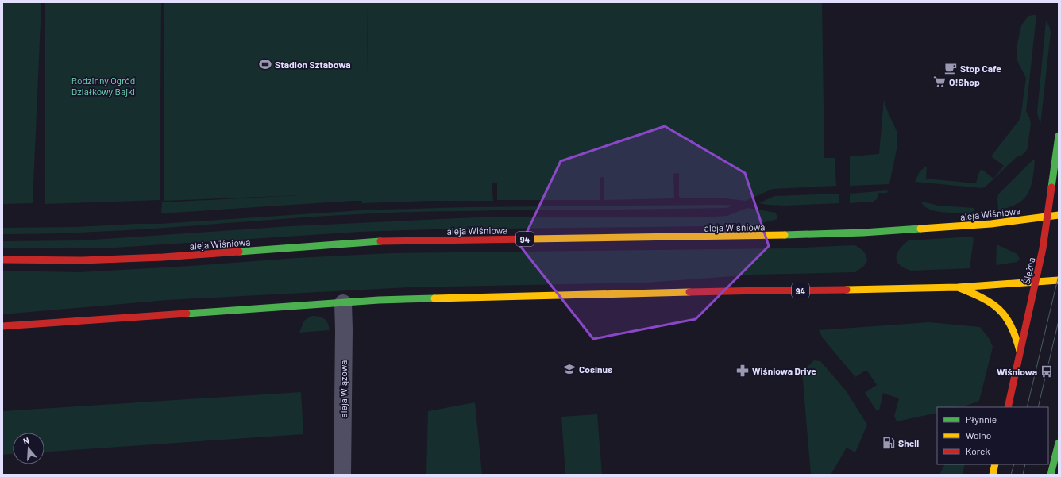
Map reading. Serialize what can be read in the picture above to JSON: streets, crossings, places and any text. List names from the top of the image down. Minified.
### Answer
{"streets":{"main road":["aleja Wiśniowa","94","Ślężna"],"street":["aleja Wiązowa"]},"crossings":[["aleja Wiśniowa","94"],["aleja Wiśniowa","Ślężna"],["94","Ślężna"],["94","aleja Wiązowa"]],"parks":["Rodzinny Ogród Działkowy Bajki"],"places":{"sports":["Stadion Sztabowa"],"cafe":["Stop Cafe"],"supermarket":["O!Shop"],"school or university":["Cosinus"],"pharmacy":["Wiśniowa Drive"],"bus stop":["Wiśniowa"],"fuel station":["Shell"]},"legend":["Płynnie","Wolno","Korek"],"north":"top"}
